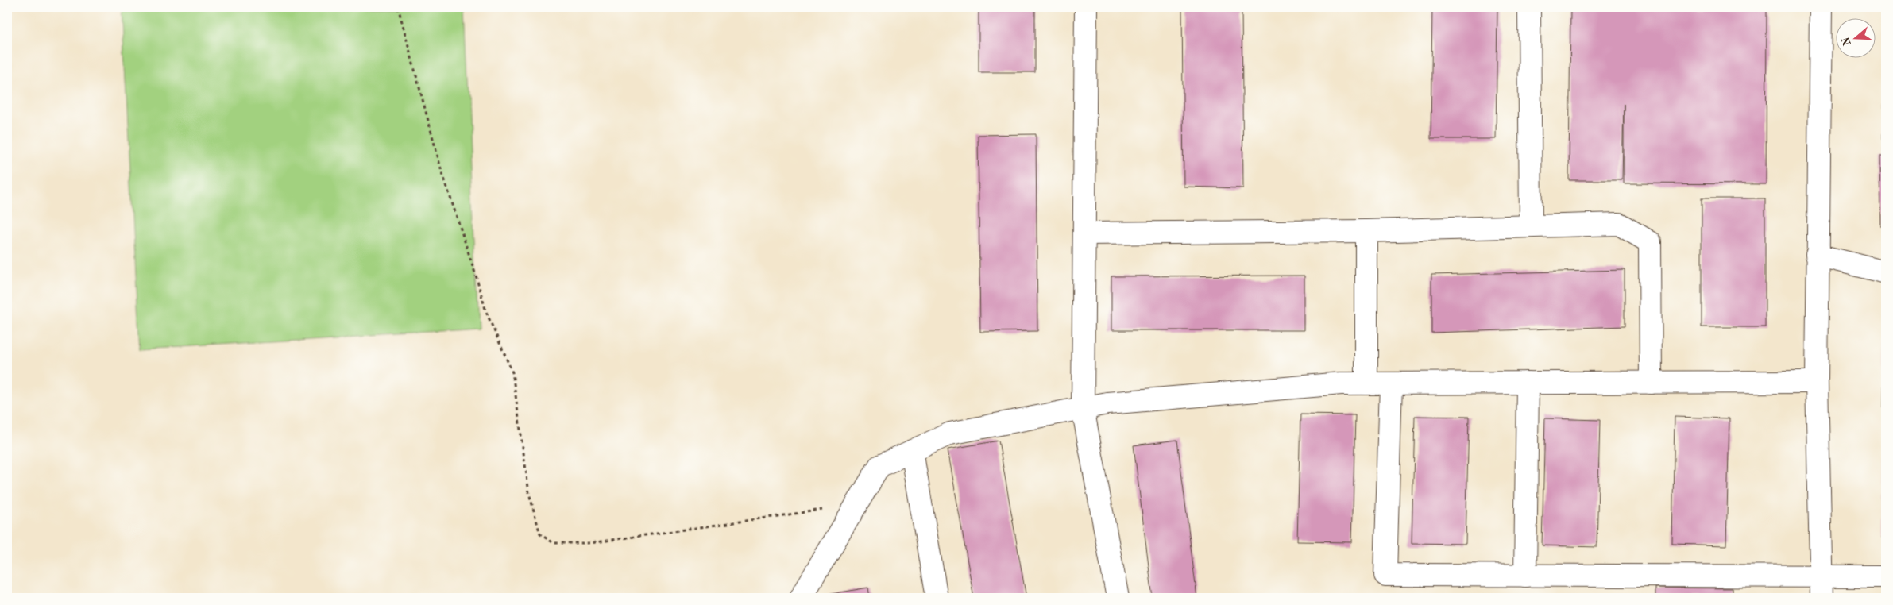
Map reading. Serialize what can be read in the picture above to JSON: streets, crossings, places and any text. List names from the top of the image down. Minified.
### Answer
{"north":"left"}
